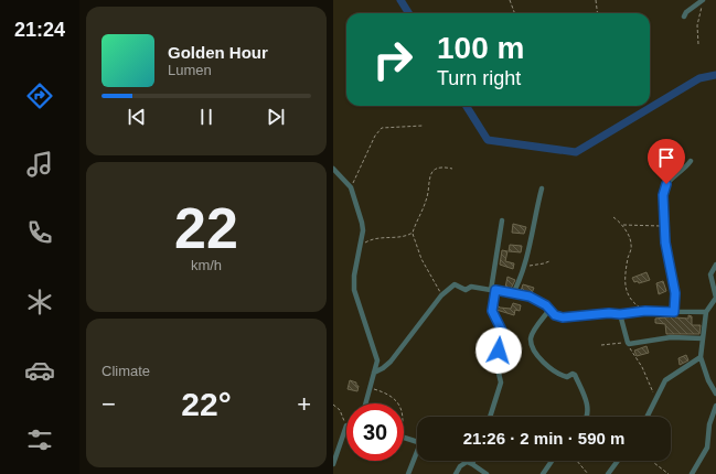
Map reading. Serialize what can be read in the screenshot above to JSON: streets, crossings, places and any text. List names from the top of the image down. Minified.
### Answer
{"page":{"tabs":"21:24","turn":["100 m","Turn right"],"song":["Golden Hour","Lumen"],"tile":[["22","km/h"],"Climate"],"heat":["−","22°","+"],"limit":"30","trip":"21:26 · 2 min · 590 m"}}
